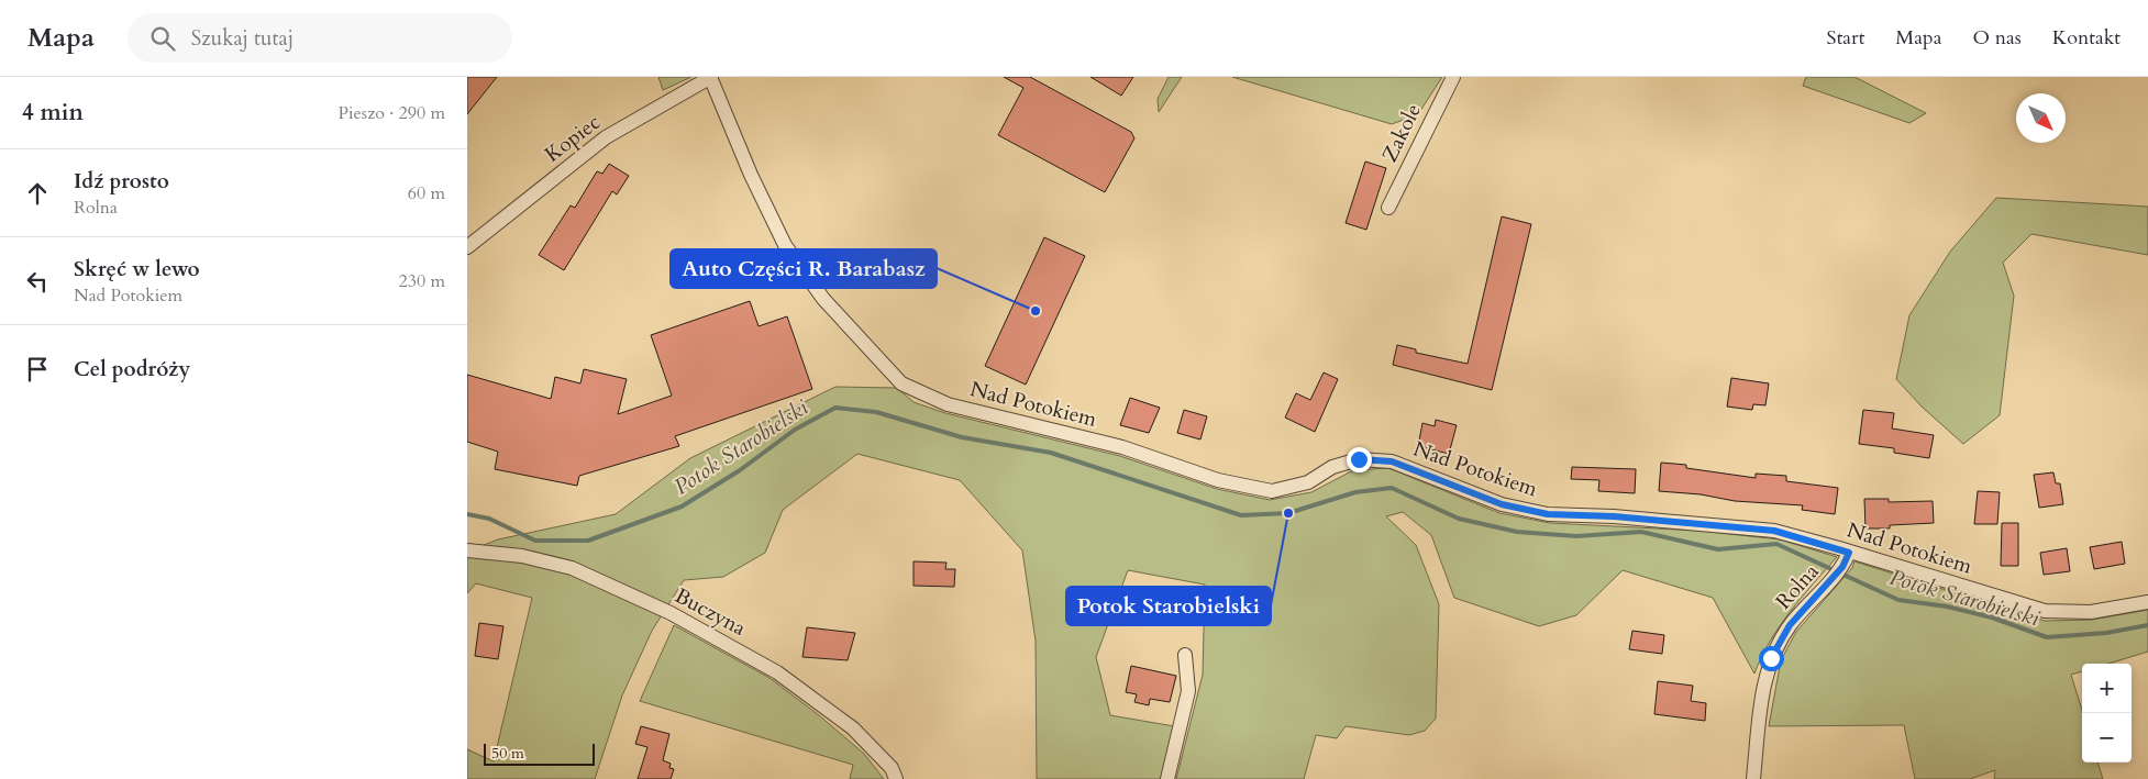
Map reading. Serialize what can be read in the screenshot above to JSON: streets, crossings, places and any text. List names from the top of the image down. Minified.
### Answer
{"streets":{"street":["Zakole","Kopiec","Nad Potokiem","Rolna","Buczyna"]},"crossings":[["Kopiec","Nad Potokiem"],["Nad Potokiem","Rolna"]],"water":["Potok Starobielski"],"places":["Auto Części R. Barabasz","Potok Starobielski"],"scale_bar":"50 m","north":"bottom right","page":{"header":"Mapa","search":"Szukaj tutaj","nav":["Start","Mapa","O nas","Kontakt"],"heading":["4 min","Pieszo · 290 m"],"list":[["Idź prosto","Rolna","60 m"],["Skręć w lewo","Nad Potokiem","230 m"],"Cel podróży"],"map_buttons":["+","−"],"scale":"50 m"}}
